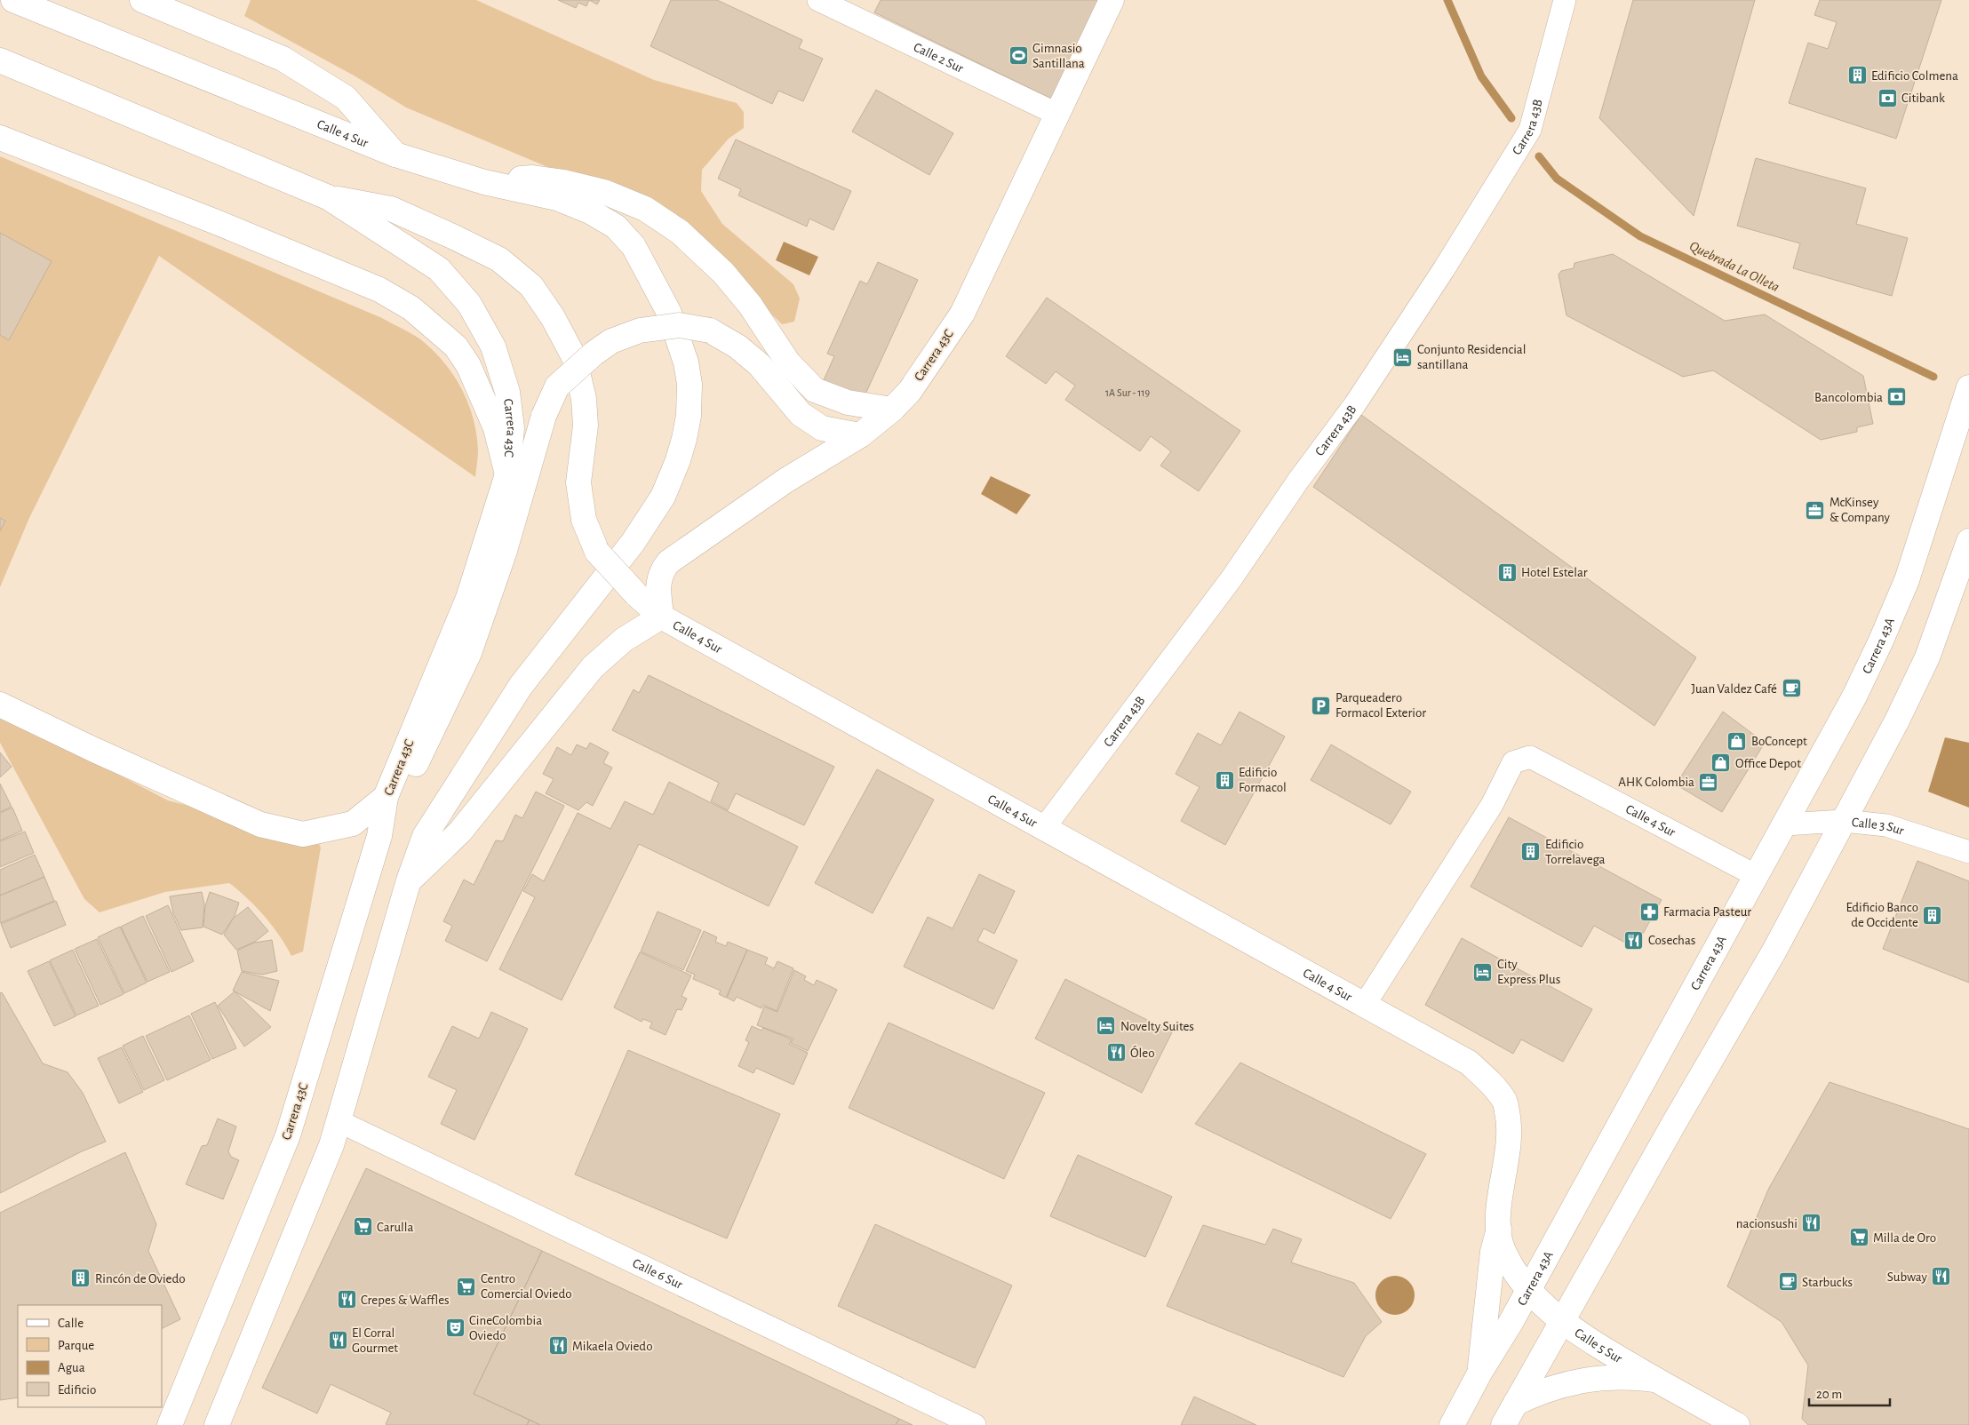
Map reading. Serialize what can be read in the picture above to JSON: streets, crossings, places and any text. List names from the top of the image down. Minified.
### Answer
{"streets":{"main road":["Calle 4 Sur","Carrera 43C","Carrera 43A","Calle 5 Sur"],"street":["Calle 2 Sur","Carrera 43B","Calle 3 Sur","Calle 6 Sur"]},"crossings":[["Calle 2 Sur","Carrera 43C"],["Carrera 43B","Calle 4 Sur"],["Calle 4 Sur","Carrera 43C"],["Calle 4 Sur","Carrera 43A"],["Calle 4 Sur","Calle 5 Sur"],["Carrera 43A","Calle 3 Sur"],["Carrera 43A","Calle 5 Sur"]],"water":["Quebrada La Olleta"],"places":{"sports":["Gimnasio Santillana"],"building":["Edificio Colmena","Hotel Estelar","Edificio Formacol","Edificio Torrelavega","Edificio Banco de Occidente","Rincón de Oviedo"],"bank":["Citibank","Bancolombia"],"hotel":["Conjunto Residencial santillana","City Express Plus","Novelty Suites"],"office":["McKinsey & Company","AHK Colombia"],"cafe":["Juan Valdez Café","Starbucks"],"parking":["Parqueadero Formacol Exterior"],"shop":["BoConcept","Office Depot"],"pharmacy":["Farmacia Pasteur"],"restaurant":["Cosechas","Óleo","nacionsushi","Subway","Crepes & Waffles","El Corral Gourmet","Mikaela Oviedo"],"supermarket":["Carulla","Milla de Oro","Centro Comercial Oviedo"],"theatre":["CineColombia Oviedo"]},"house_numbers":["1A Sur - 119"],"legend":["Calle","Parque","Agua","Edificio"],"scale_bar":"20 m"}
